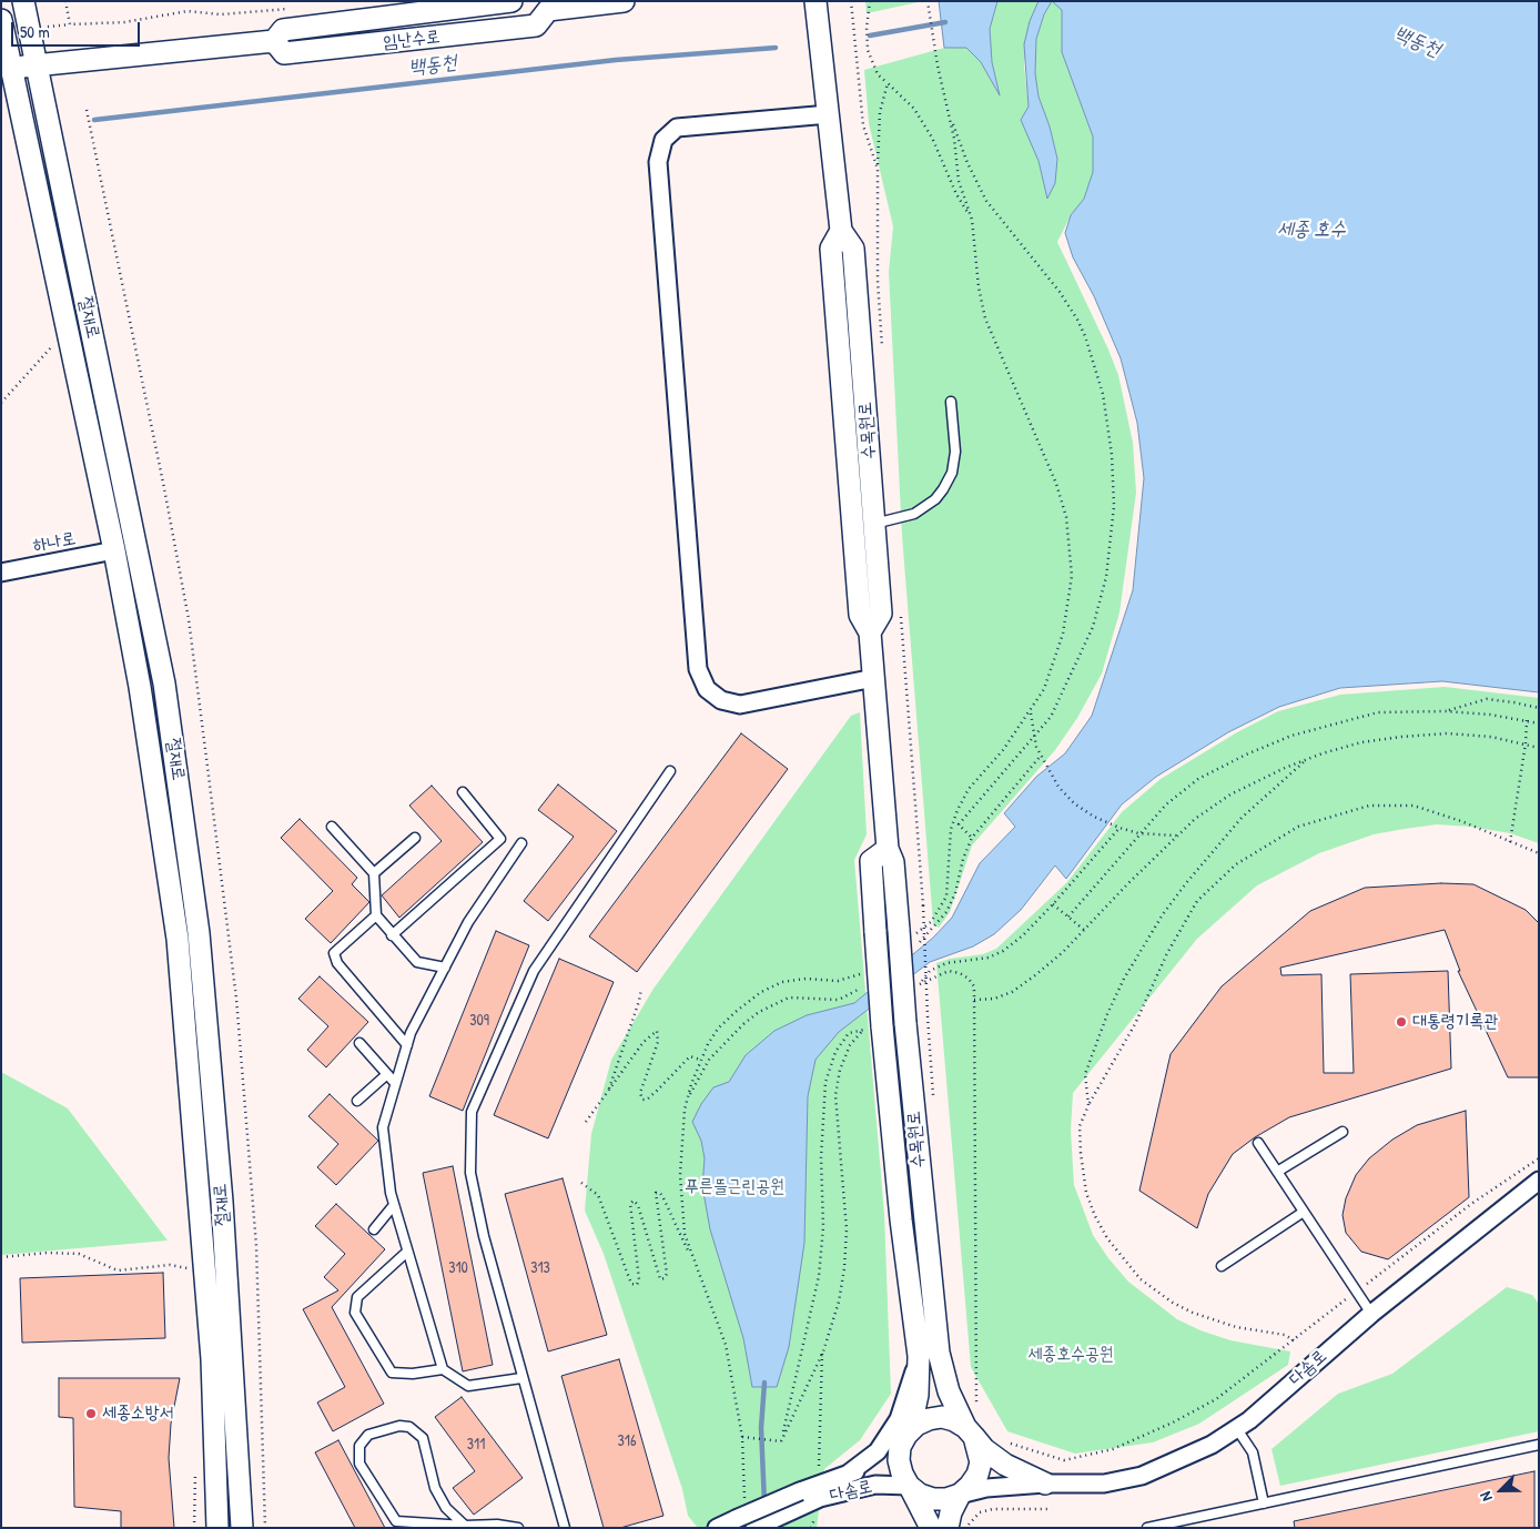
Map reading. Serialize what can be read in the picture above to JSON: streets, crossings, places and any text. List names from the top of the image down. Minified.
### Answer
{"streets":{"street":["임난수로","절재로","수목원로","하나로","다솜로"]},"crossings":[["임난수로","절재로"],["절재로","하나로"],["수목원로","다솜로"]],"water":["백동천","세종 호수"],"parks":["푸른뜰근린공원","세종호수공원"],"places":["대통령기록관","세종소방서"],"house_numbers":["309","310","313","316","311"],"scale_bar":"50 m","north":"bottom left"}
